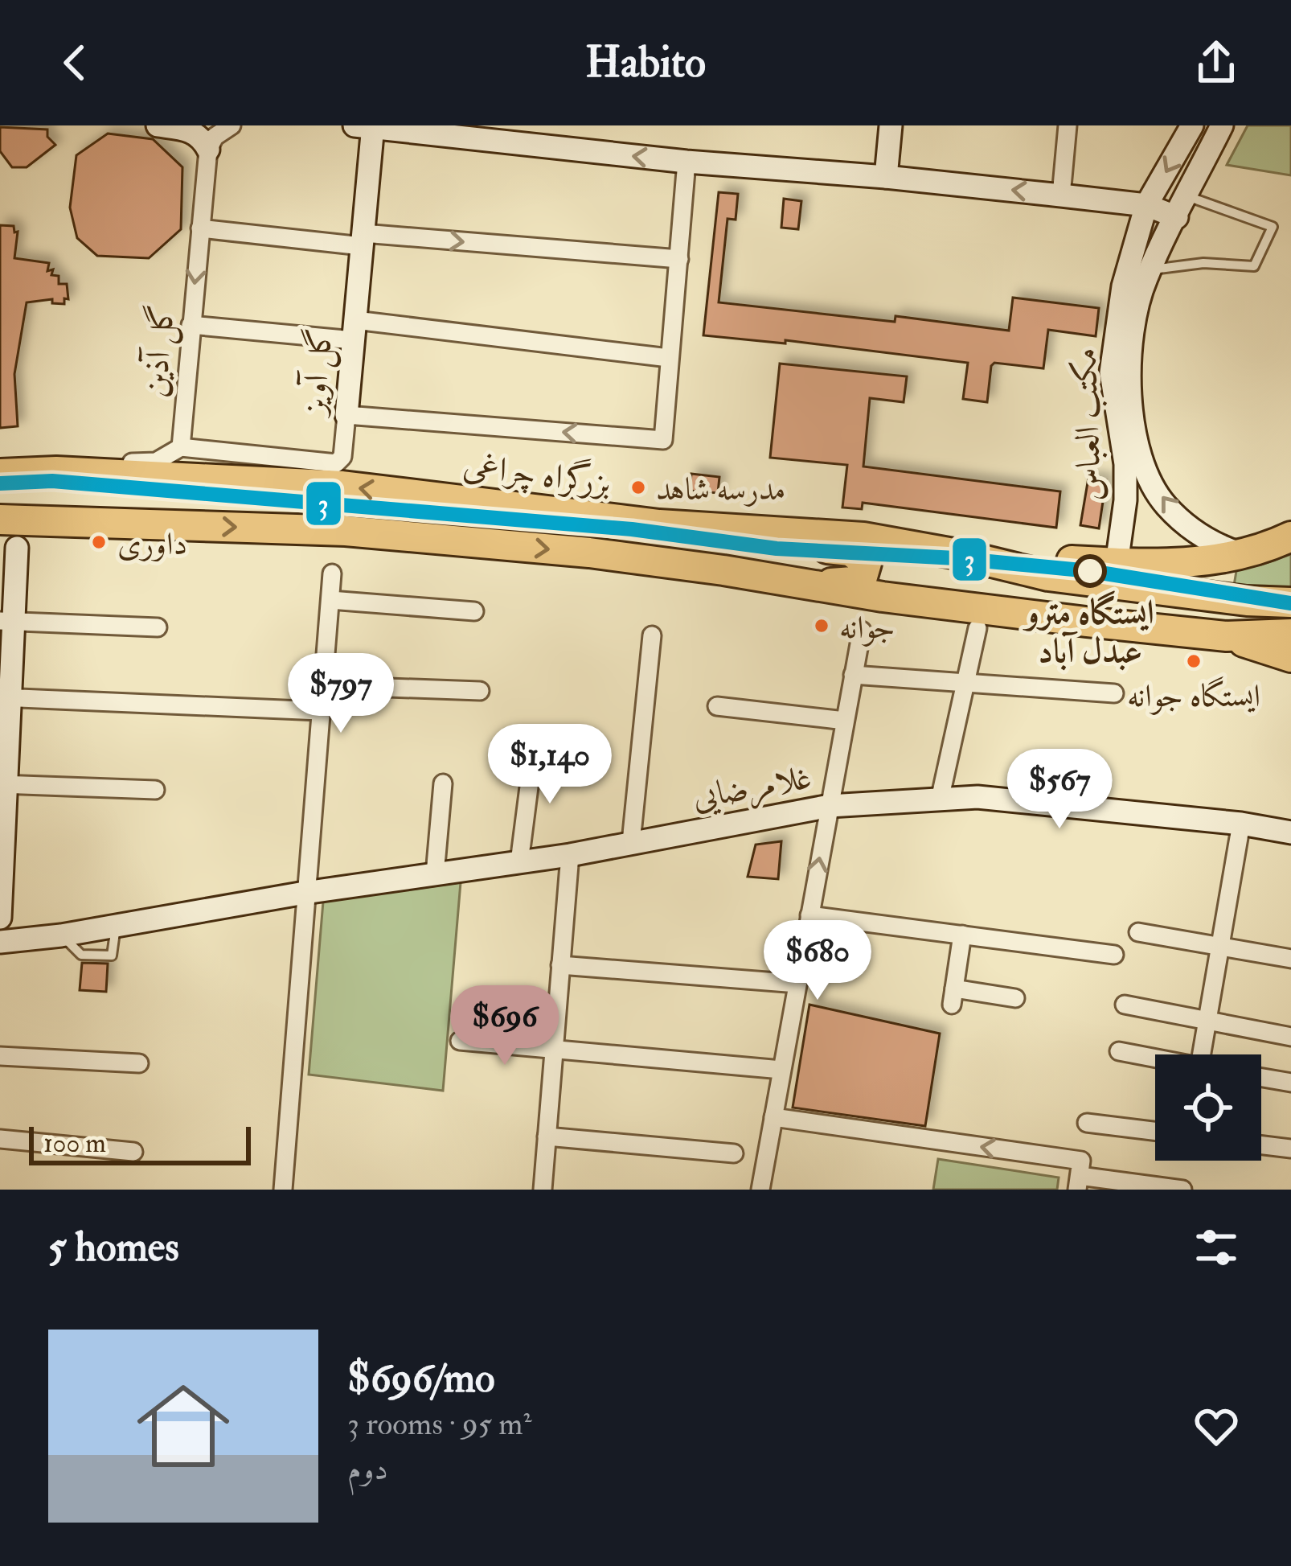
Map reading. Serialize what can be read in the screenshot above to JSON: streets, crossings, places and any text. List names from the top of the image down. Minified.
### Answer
{"streets":{"highway":["بزرگراه چراغی"],"main road":["گل آویز","مکتب العباس","غلامرضایی"],"street":["گل آذین"]},"crossings":[["گل آذین","گل آویز"],["گل آذین","بزرگراه چراغی"]],"places":["مدرسه شاهد","داوری","ایستگاه مترو عبدل آباد","جوانه","ایستگاه جوانه"],"lines":["metro line 3"],"scale_bar":"100 m","page":{"header":"Habito","price":["$797","$1,140","$567","$680","$696"],"scale":"100 m","heading":"5 homes","list":[{"name":"$696/mo","note":"3 rooms · 95 m² · دوم"}]}}
